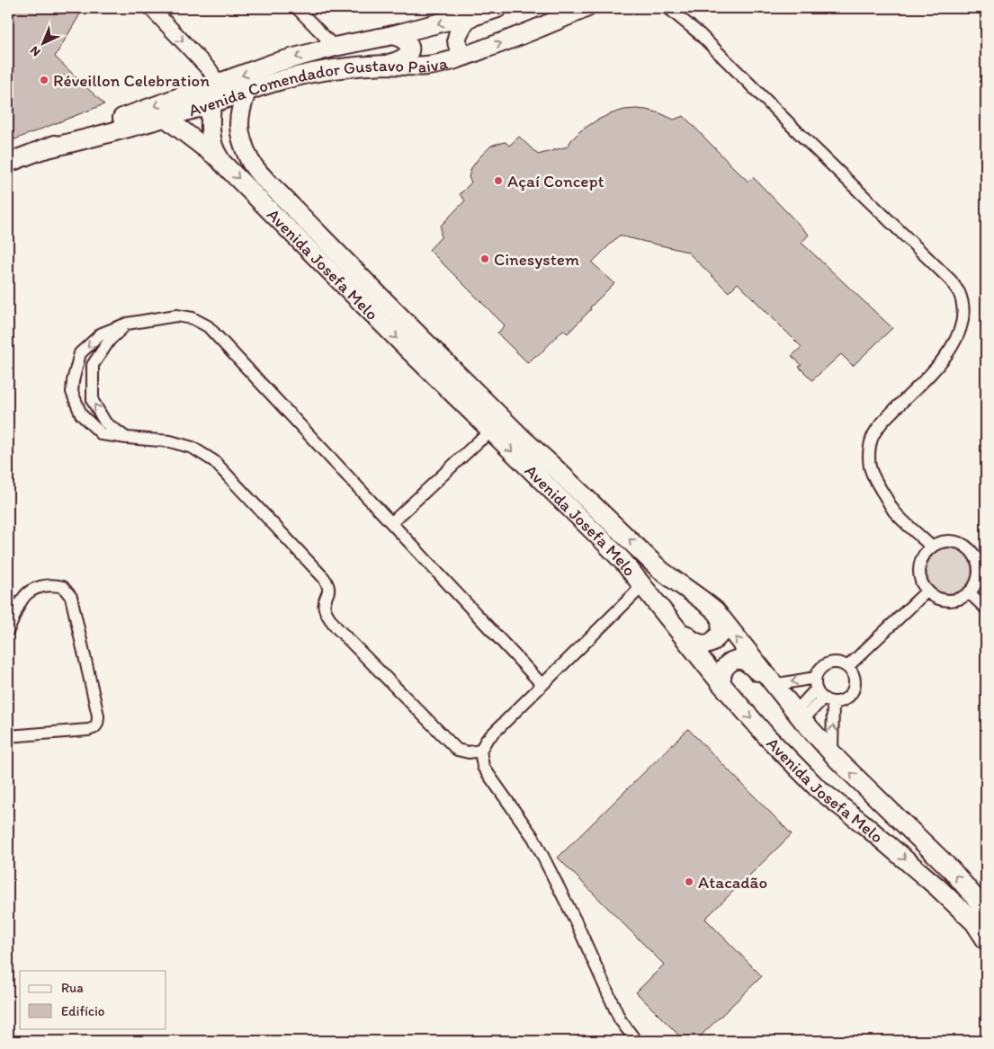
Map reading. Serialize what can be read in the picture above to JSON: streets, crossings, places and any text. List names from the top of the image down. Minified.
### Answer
{"streets":{"main road":["Avenida Comendador Gustavo Paiva","Avenida Josefa Melo"]},"crossings":[["Avenida Comendador Gustavo Paiva","Avenida Josefa Melo"]],"places":["Réveillon Celebration","Açaí Concept","Cinesystem","Atacadão"],"legend":["Rua","Edifício"],"north":"bottom left"}
